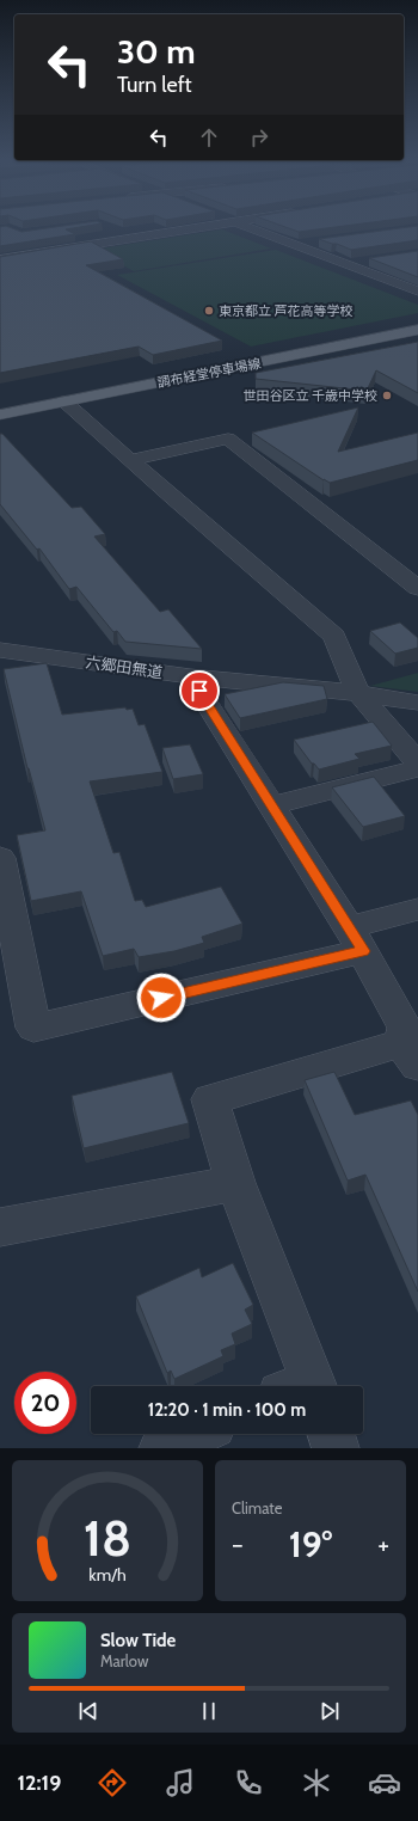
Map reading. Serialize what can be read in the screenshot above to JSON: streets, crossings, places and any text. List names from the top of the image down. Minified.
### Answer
{"streets":{"main road":["調布経堂停車場線"],"street":["六郷田無道"]},"places":["東京都立 芦花高等学校","世田谷区立 千歳中学校"],"page":{"turn":["30 m","Turn left"],"limit":"20","trip":"12:20 · 1 min · 100 m","tile":"Climate","heat":["−","19°","+"],"song":["Slow Tide","Marlow"],"tabs":"12:19","gauge":["18","km/h"]}}
